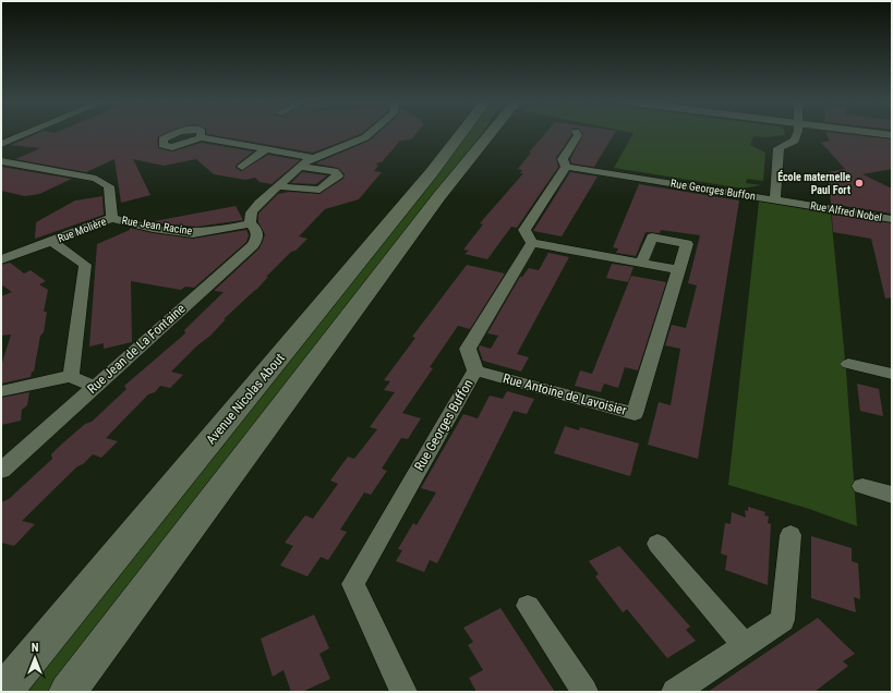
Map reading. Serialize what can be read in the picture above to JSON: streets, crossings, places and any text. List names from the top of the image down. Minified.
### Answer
{"streets":{"main road":["Avenue Nicolas About"],"street":["Rue Georges Buffon","Rue Alfred Nobel","Rue Jean Racine","Rue Molière","Rue Jean de La Fontaine","Rue Antoine de Lavoisier"]},"crossings":[["Rue Georges Buffon","Rue Alfred Nobel"],["Rue Georges Buffon","Rue Antoine de Lavoisier"],["Rue Jean Racine","Rue Molière"],["Rue Jean Racine","Rue Jean de La Fontaine"]],"places":["École maternelle Paul Fort"],"north":"top"}
